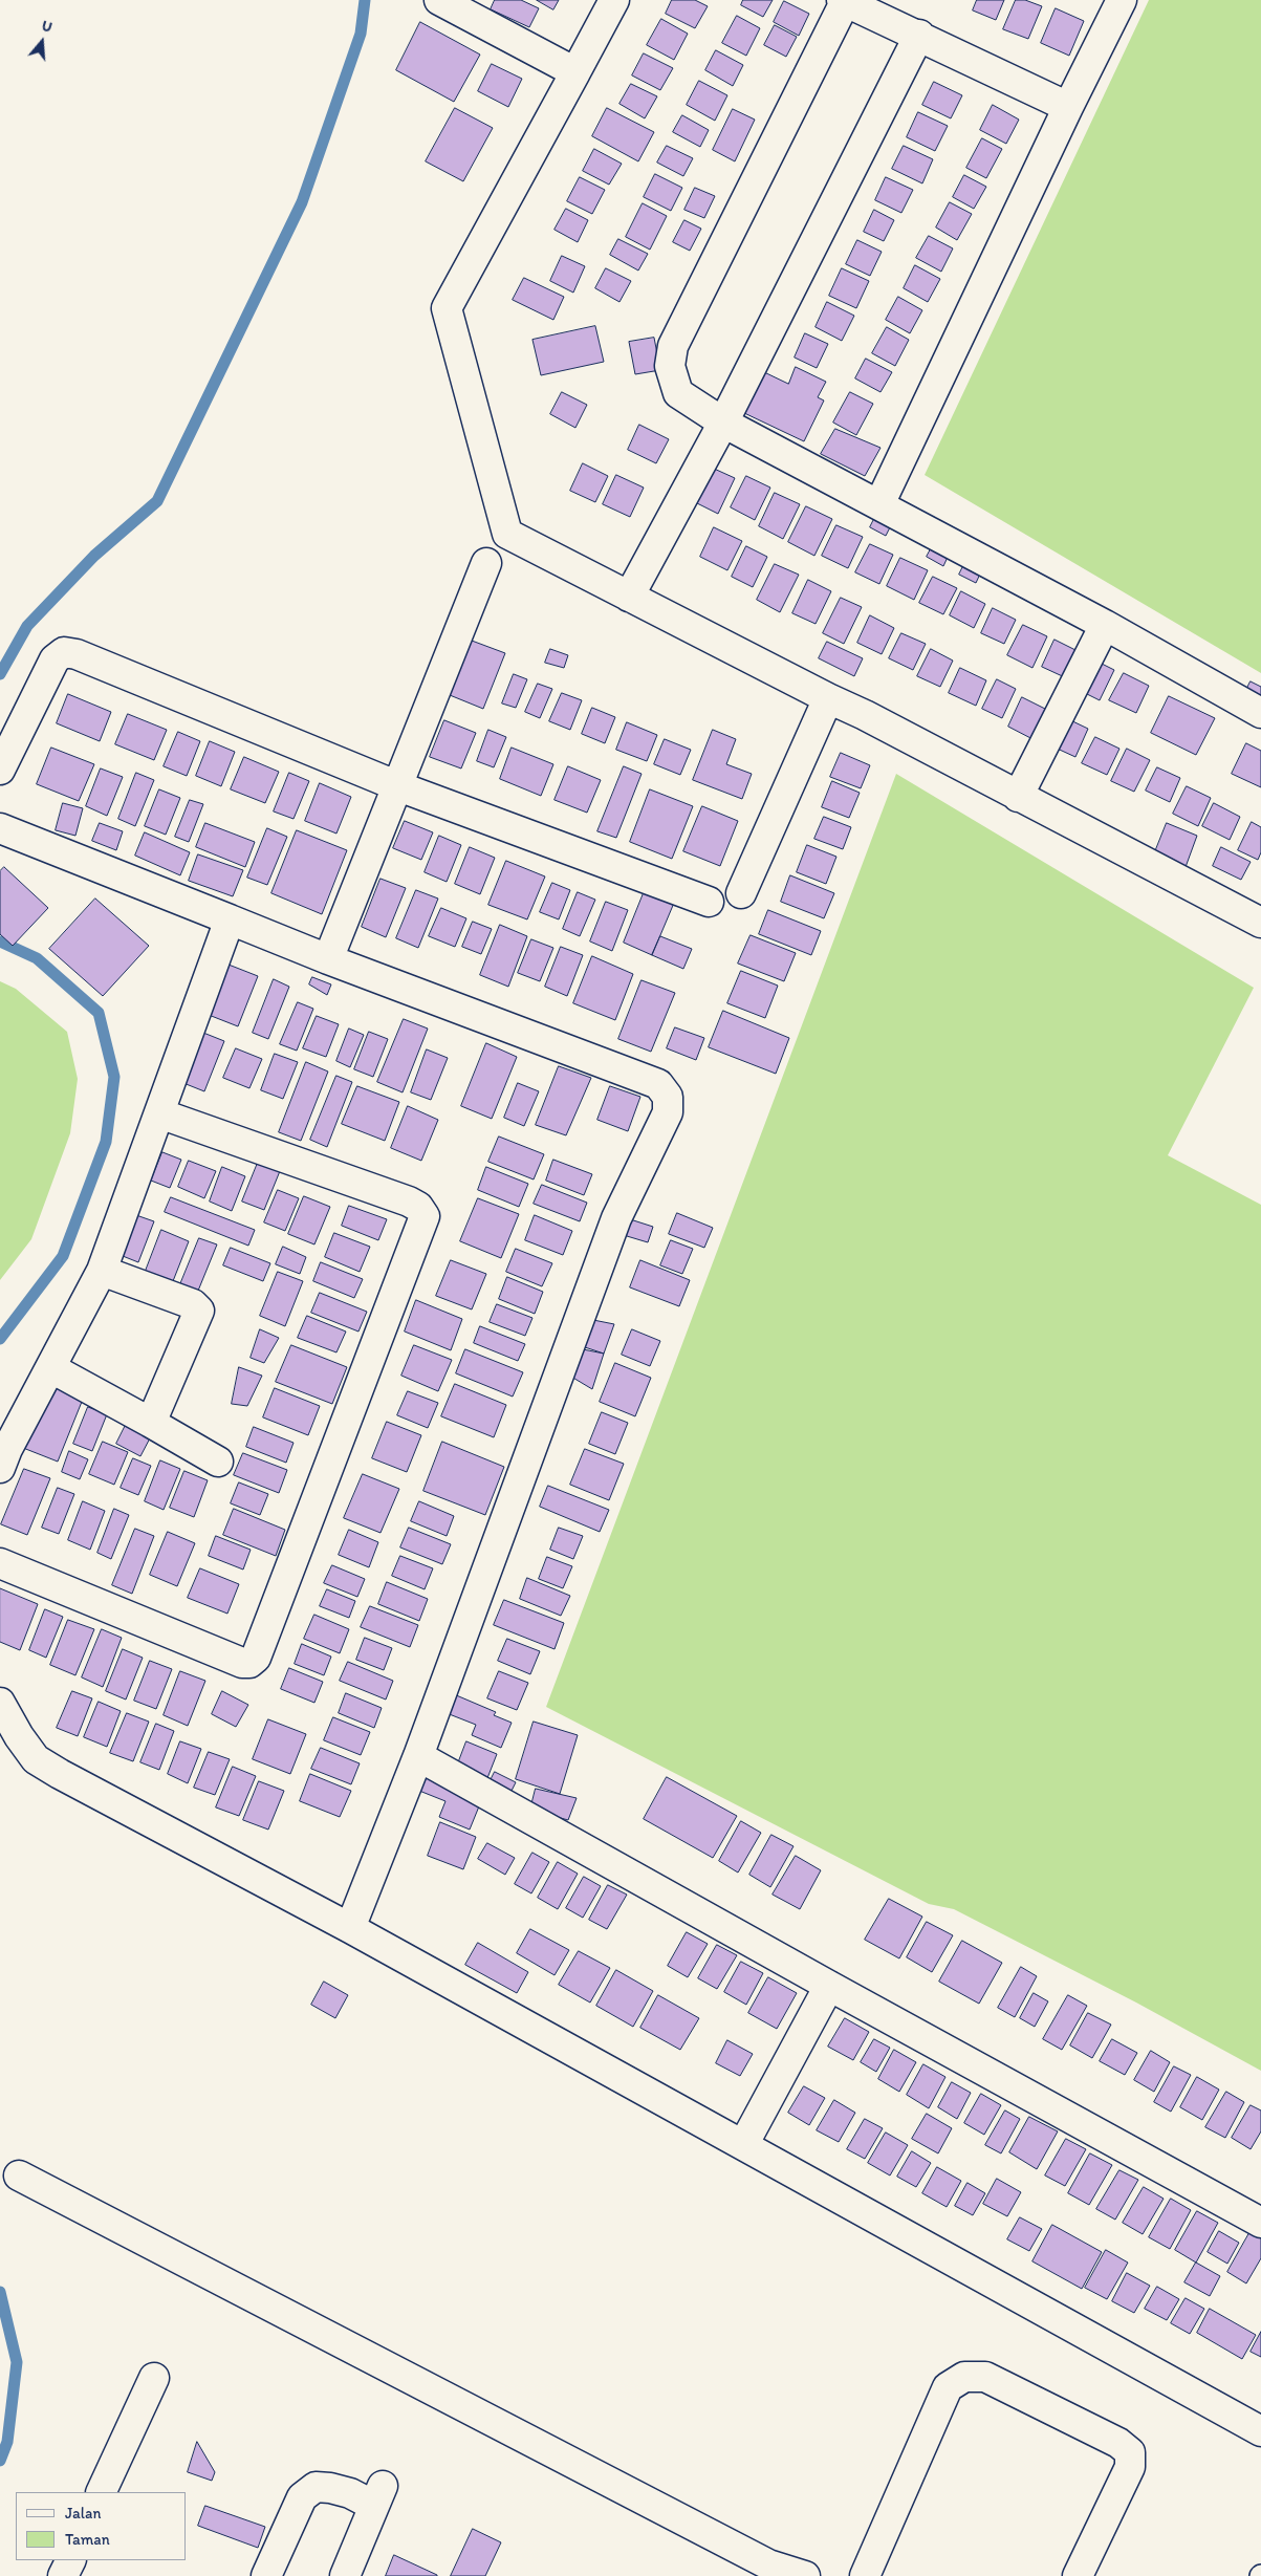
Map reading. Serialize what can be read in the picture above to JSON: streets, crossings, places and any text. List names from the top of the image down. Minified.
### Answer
{"legend":["Jalan","Taman"],"north":"top"}
